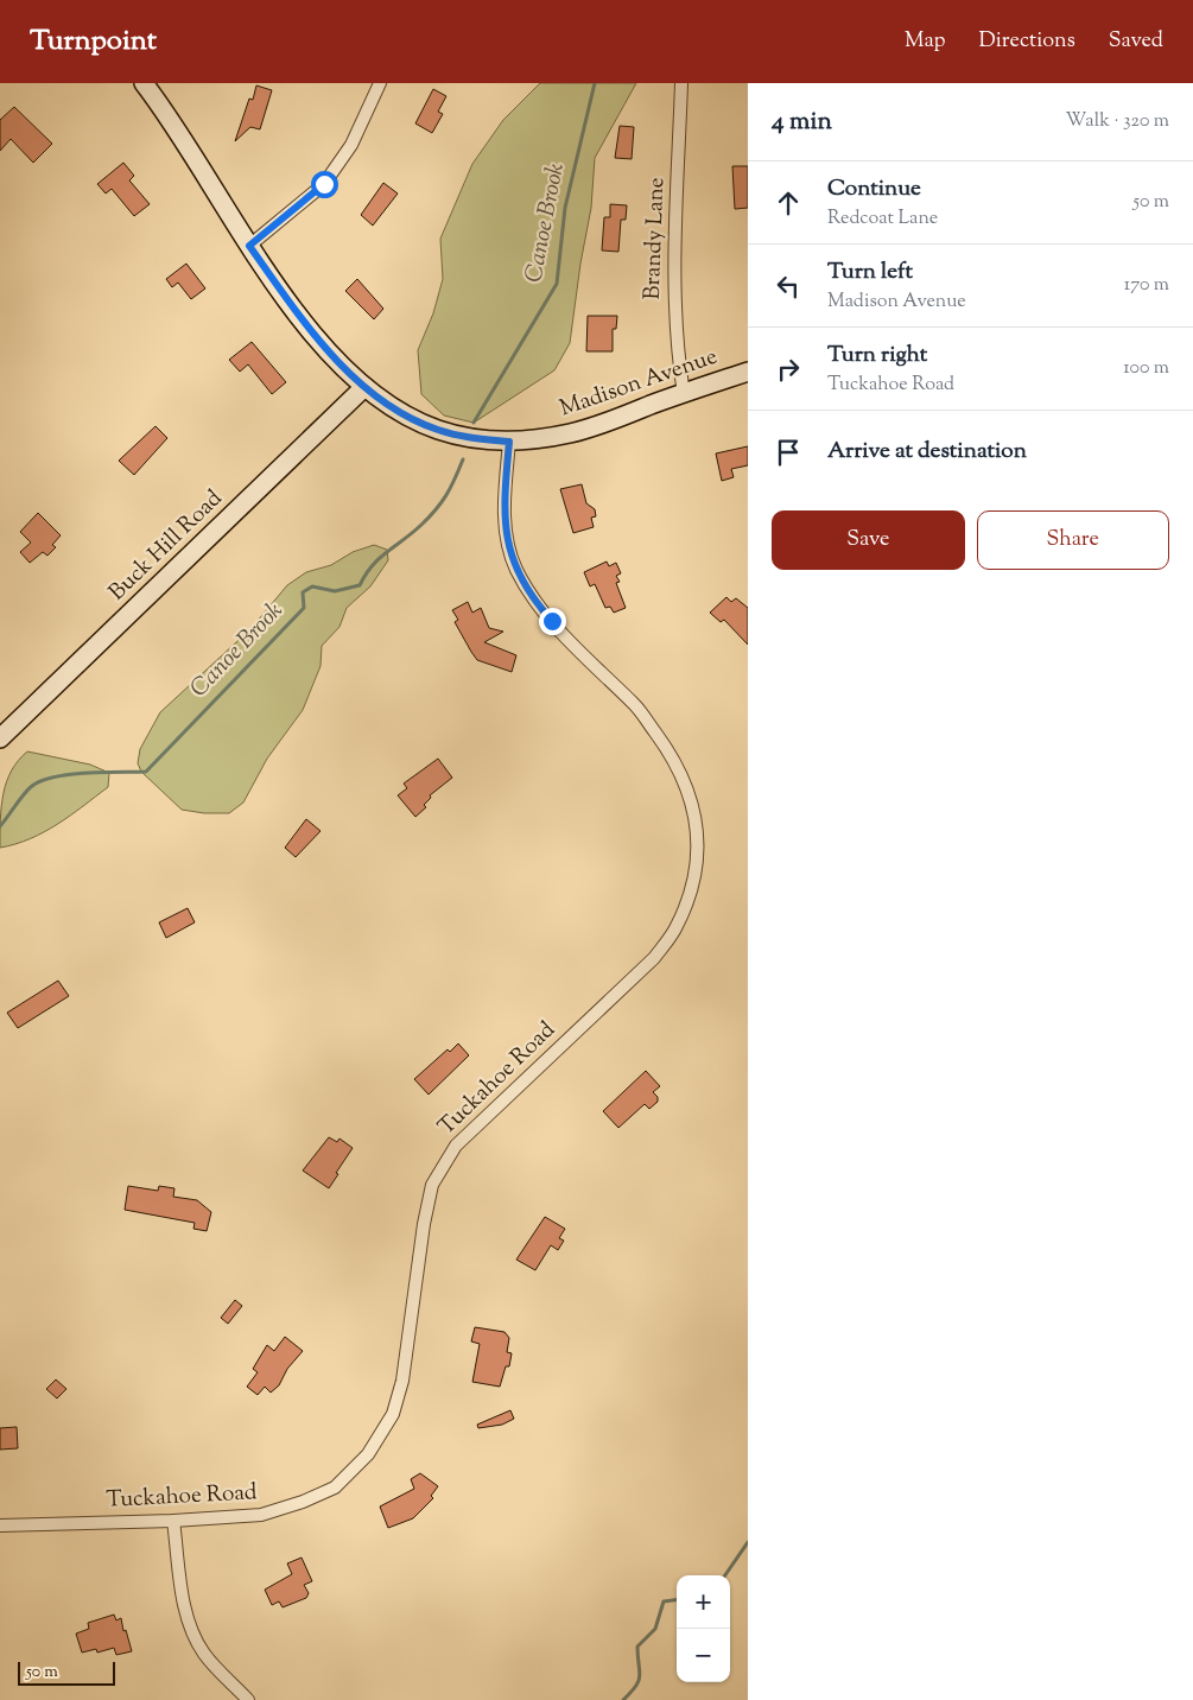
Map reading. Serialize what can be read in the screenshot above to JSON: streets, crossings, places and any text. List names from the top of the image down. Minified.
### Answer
{"streets":{"street":["Brandy Lane","Madison Avenue","Buck Hill Road","Tuckahoe Road"]},"crossings":[["Brandy Lane","Madison Avenue"],["Madison Avenue","Buck Hill Road"],["Madison Avenue","Tuckahoe Road"]],"water":["Canoe Brook"],"scale_bar":"50 m","page":{"header":"Turnpoint","nav":["Map","Directions","Saved"],"heading":["4 min","Walk · 320 m"],"list":[["Continue","Redcoat Lane","50 m"],["Turn left","Madison Avenue","170 m"],["Turn right","Tuckahoe Road","100 m"],"Arrive at destination"],"buttons":["Save","Share"],"map_buttons":["+","−"],"scale":"50 m"}}
